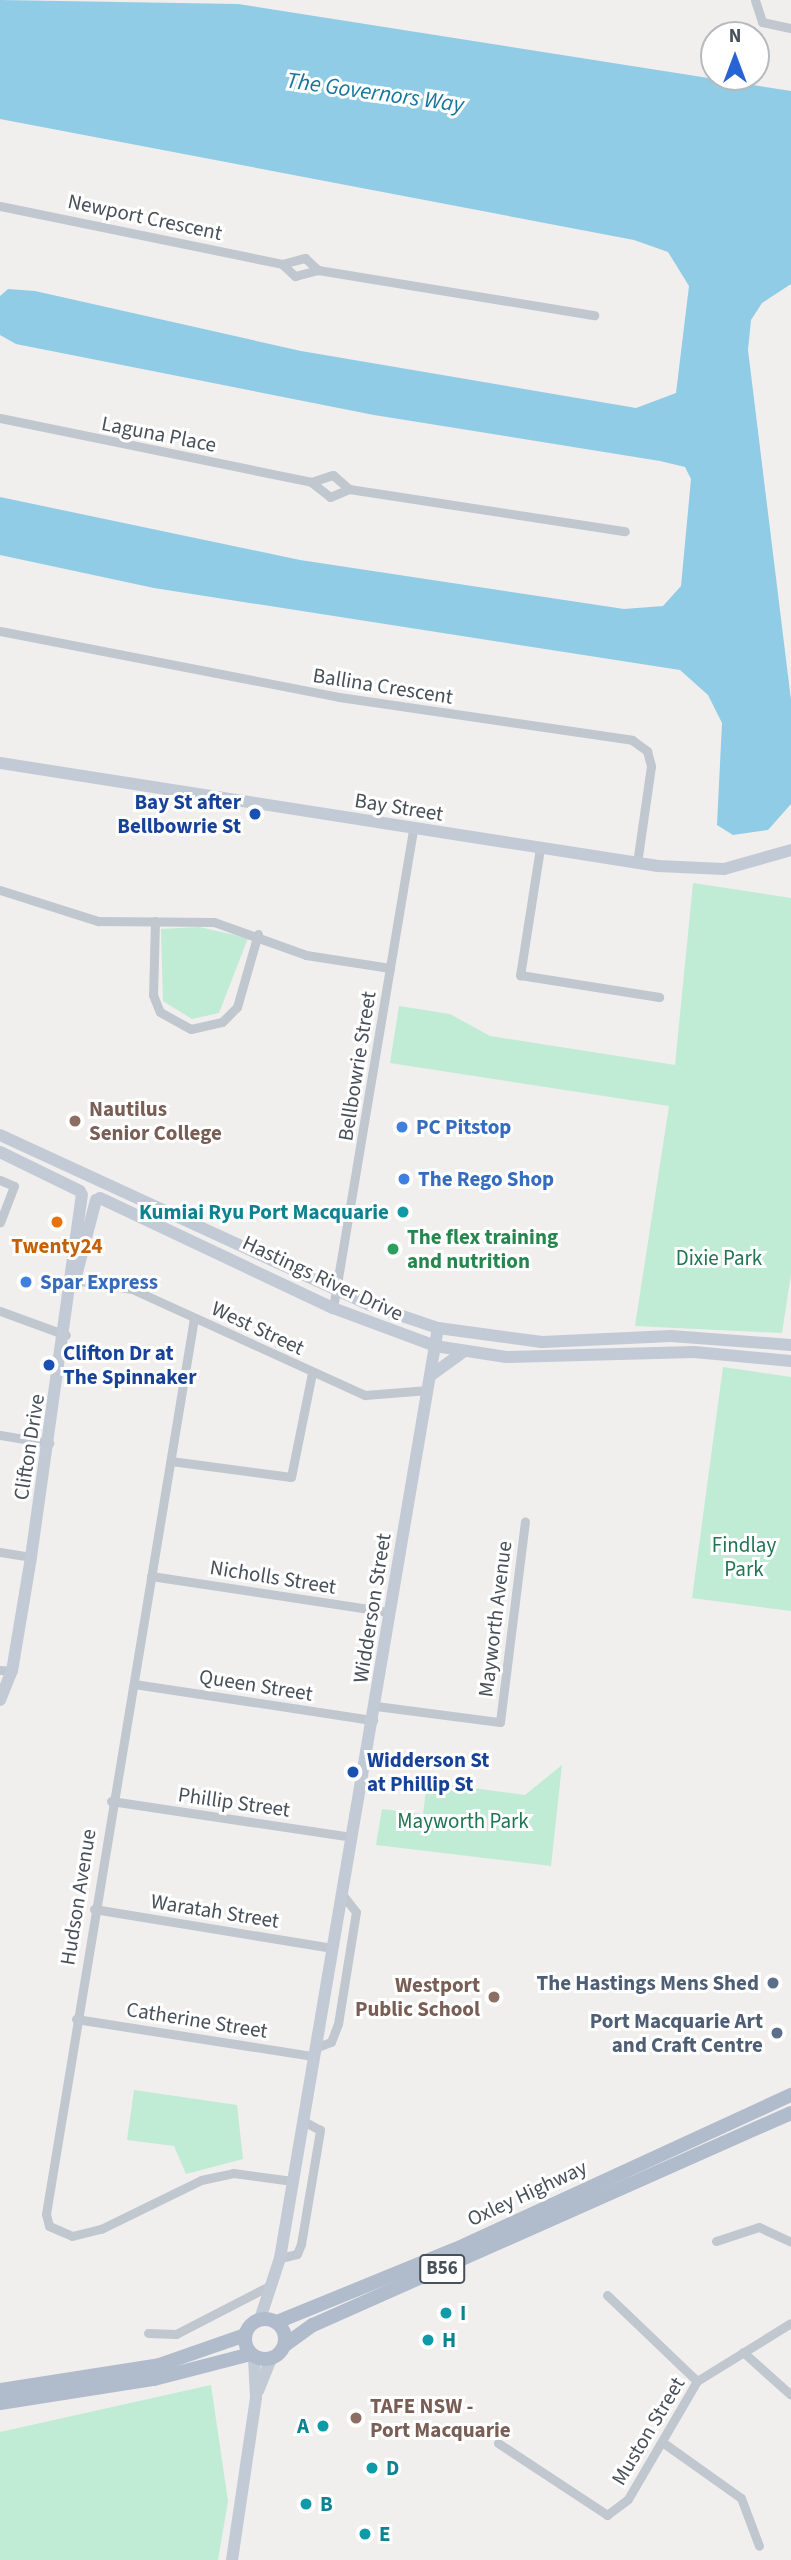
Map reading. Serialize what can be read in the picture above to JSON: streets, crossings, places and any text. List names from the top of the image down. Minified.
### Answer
{"streets":{"main road":["Oxley Highway","B56"],"street":["Newport Crescent","Laguna Place","Ballina Crescent","Bay Street","Bellbowrie Street","Hastings River Drive","West Street","Clifton Drive","Nicholls Street","Widderson Street","Mayworth Avenue","Queen Street","Phillip Street","Hudson Avenue","Waratah Street","Catherine Street","Muston Street"]},"crossings":[["Ballina Crescent","Bay Street"],["Bay Street","Bellbowrie Street"],["Bellbowrie Street","Hastings River Drive"],["Hastings River Drive","Clifton Drive"],["Hastings River Drive","Widderson Street"],["West Street","Clifton Drive"],["West Street","Widderson Street"],["West Street","Hudson Avenue"],["Nicholls Street","Widderson Street"],["Nicholls Street","Hudson Avenue"],["Widderson Street","Mayworth Avenue"],["Widderson Street","Queen Street"],["Widderson Street","Phillip Street"],["Widderson Street","Hudson Avenue"],["Widderson Street","Waratah Street"],["Widderson Street","Catherine Street"],["Widderson Street","Oxley Highway"],["Widderson Street","B56"],["Queen Street","Hudson Avenue"],["Phillip Street","Hudson Avenue"],["Hudson Avenue","Waratah Street"],["Hudson Avenue","Catherine Street"],["Oxley Highway","B56"]],"water":["The Governors Way"],"parks":["Dixie Park","Findlay Park","Mayworth Park"],"places":["Bay St after Bellbowrie St","Nautilus Senior College","PC Pitstop","The Rego Shop","Kumiai Ryu Port Macquarie","Twenty24","The flex training and nutrition","Spar Express","Clifton Dr at The Spinnaker","Widderson St at Phillip St","The Hastings Mens Shed","Westport Public School","Port Macquarie Art and Craft Centre","I","H","TAFE NSW - Port Macquarie","A","D","B","E"],"north":"top"}
